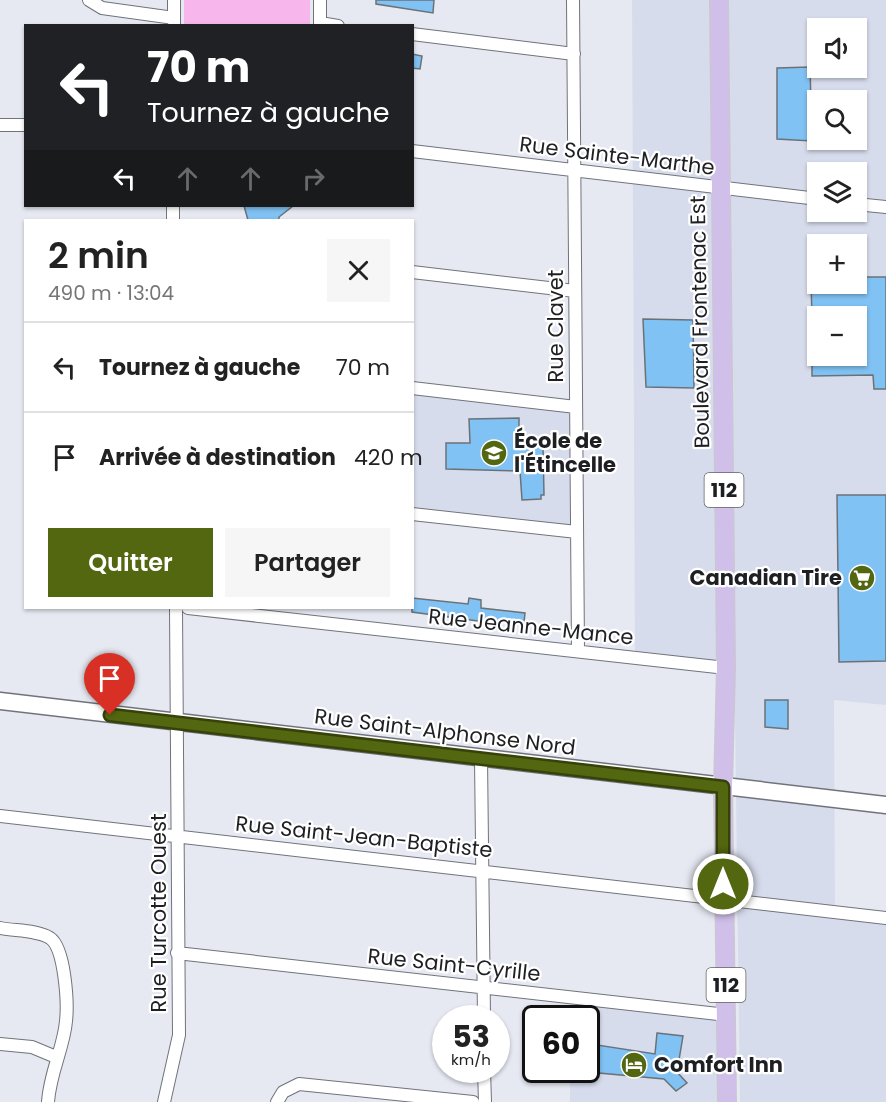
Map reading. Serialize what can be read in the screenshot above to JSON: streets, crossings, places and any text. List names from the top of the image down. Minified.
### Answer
{"streets":{"main road":["Boulevard Frontenac Est","112","Rue Saint-Alphonse Nord"],"street":["Rue Sainte-Marthe","Rue Clavet","Rue Jeanne-Mance","Rue Saint-Jean-Baptiste","Rue Turcotte Ouest","Rue Saint-Cyrille"]},"crossings":[["Rue Sainte-Marthe","Boulevard Frontenac Est"],["Rue Sainte-Marthe","Rue Clavet"],["Boulevard Frontenac Est","112"],["Boulevard Frontenac Est","Rue Jeanne-Mance"],["Boulevard Frontenac Est","Rue Saint-Alphonse Nord"],["Rue Clavet","Rue Jeanne-Mance"],["112","Rue Saint-Alphonse Nord"],["112","Rue Saint-Jean-Baptiste"],["112","Rue Saint-Cyrille"],["Rue Saint-Alphonse Nord","Rue Turcotte Ouest"],["Rue Saint-Jean-Baptiste","Rue Turcotte Ouest"],["Rue Turcotte Ouest","Rue Saint-Cyrille"]],"places":{"school or university":["École de l'Étincelle"],"supermarket":["Canadian Tire"],"hotel":["Comfort Inn"]},"page":{"map_buttons":["+","−"],"turn":["70 m","Tournez à gauche"],"heading":["2 min","490 m · 13:04"],"list":[{"name":"Tournez à gauche","value":"70 m"},{"name":"Arrivée à destination","value":"420 m"}],"buttons":["Quitter","Partager"],"speed":"53 km/h","limit":"60"}}
